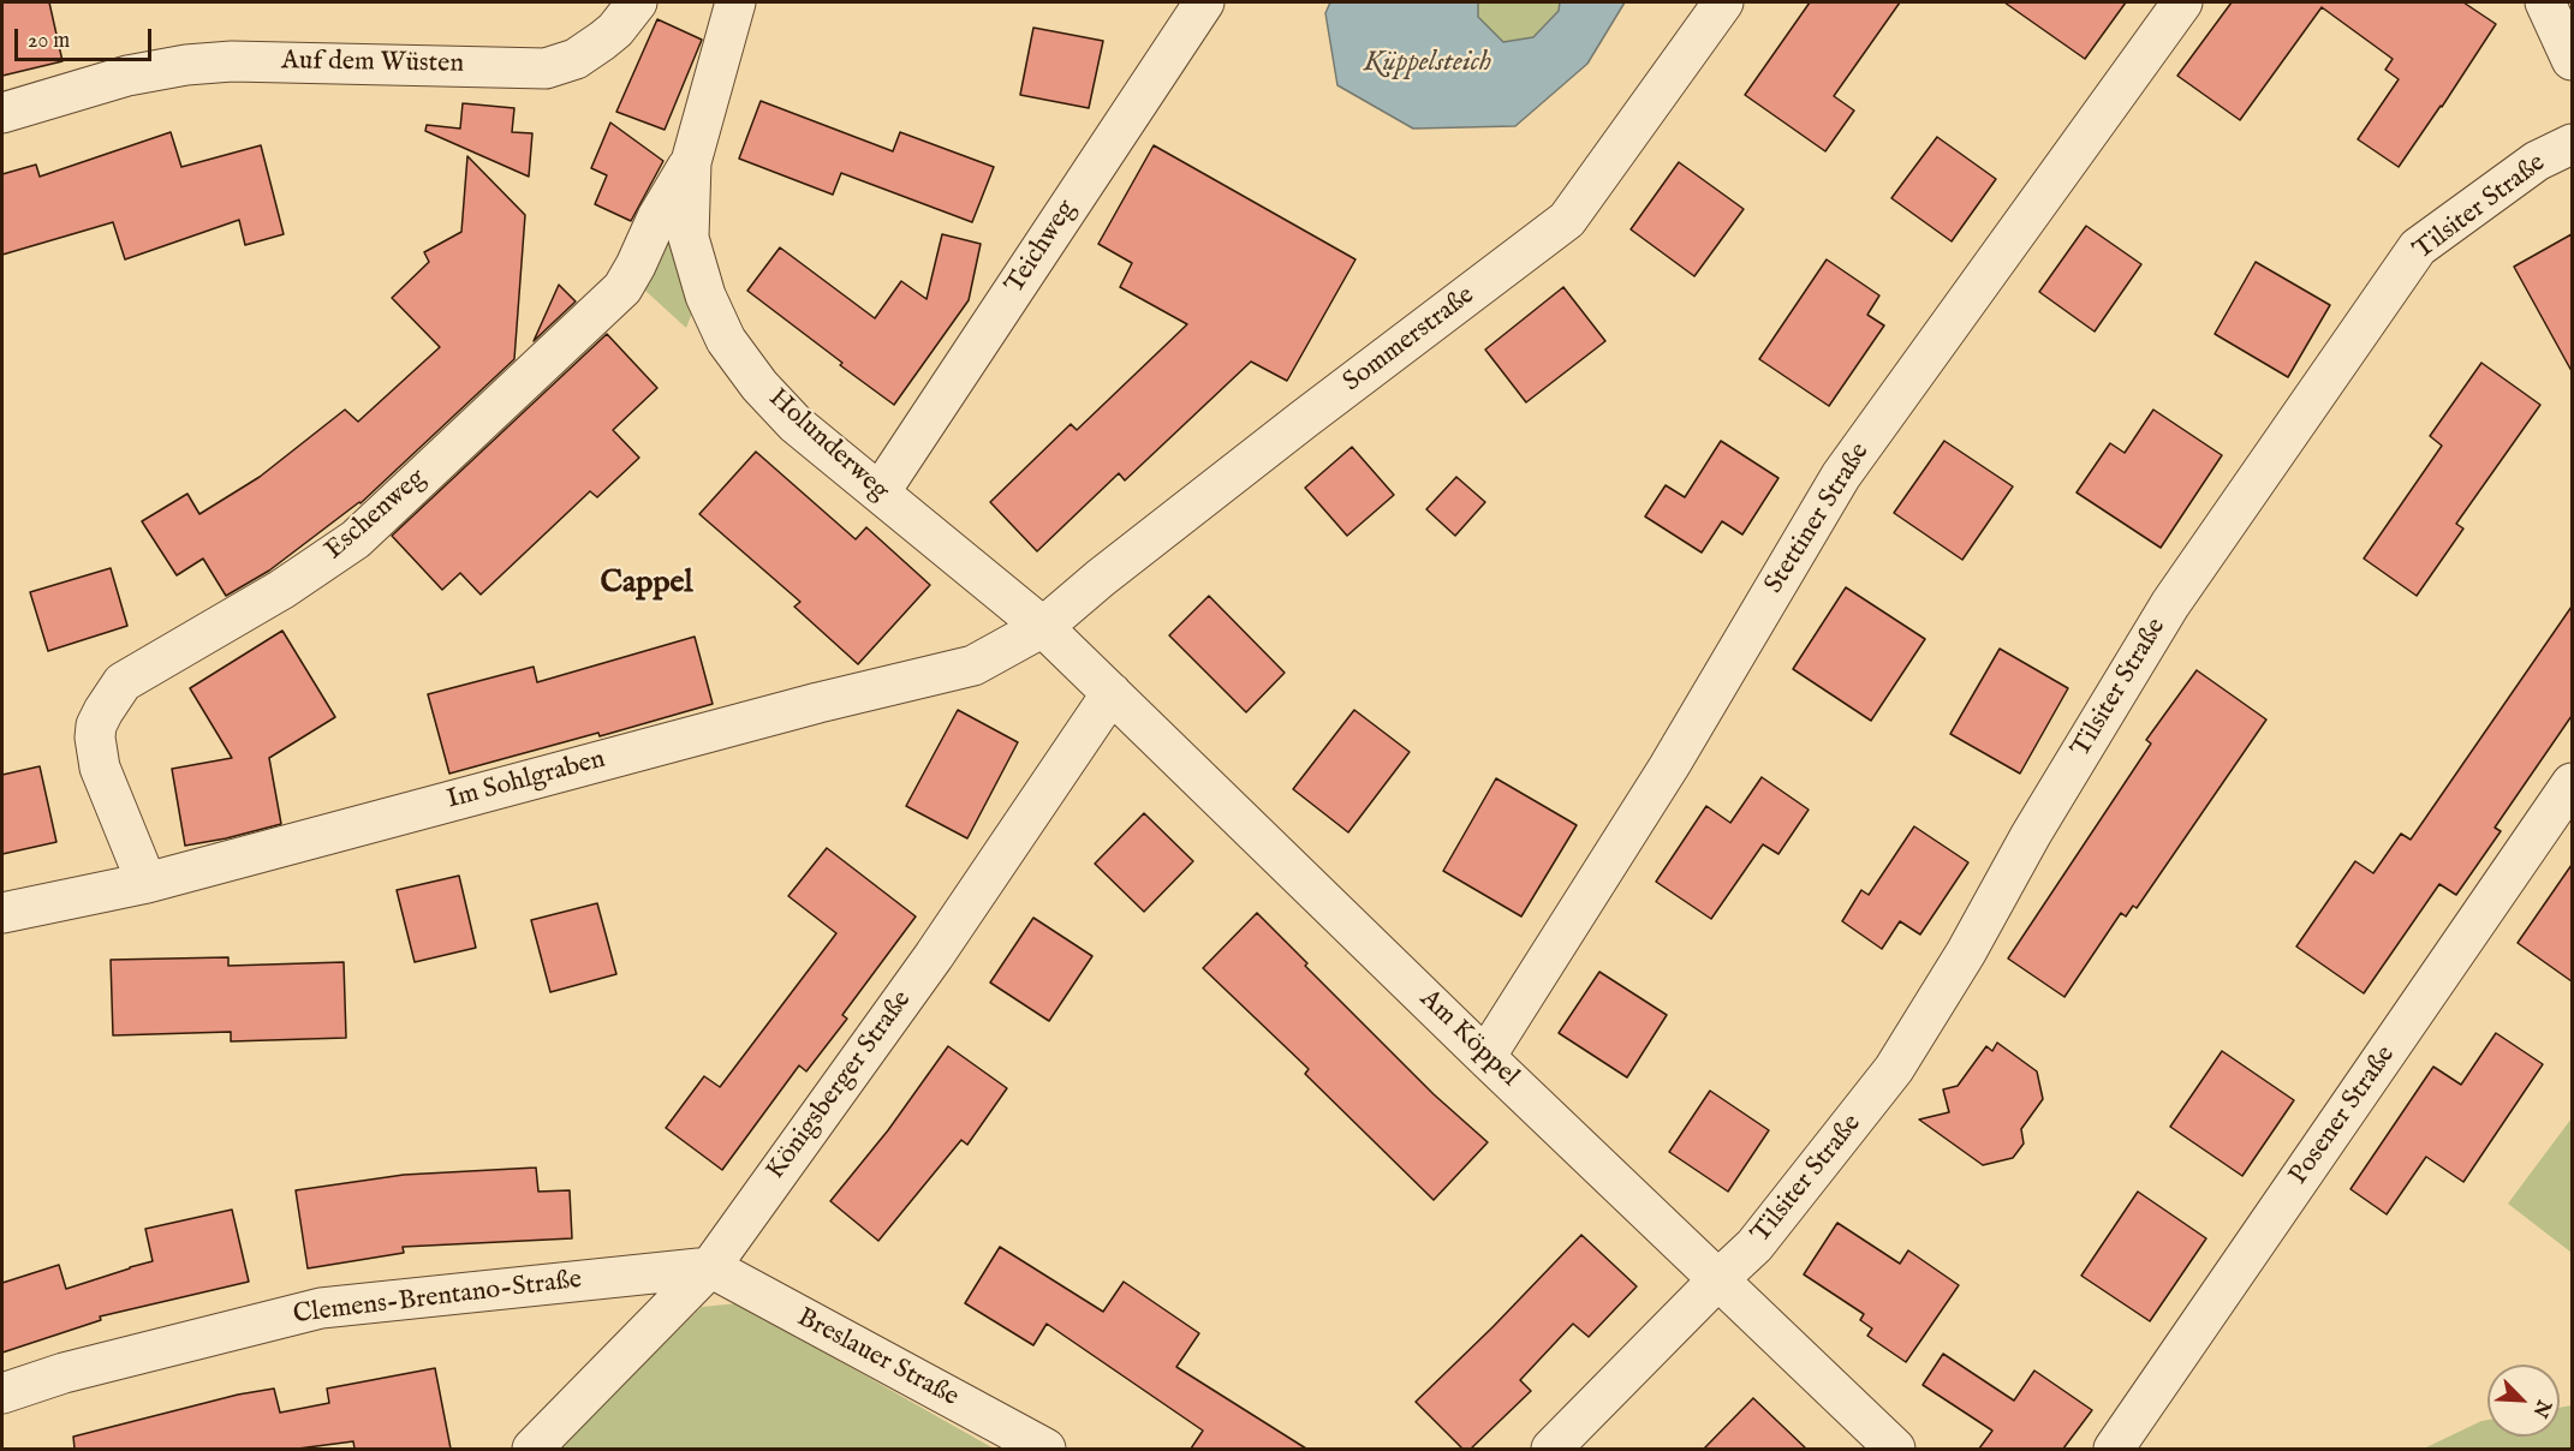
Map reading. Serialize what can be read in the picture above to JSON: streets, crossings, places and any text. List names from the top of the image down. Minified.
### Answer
{"streets":{"street":["Auf dem Wüsten","Tilsiter Straße","Teichweg","Sommerstraße","Holunderweg","Eschenweg","Stettiner Straße","Im Sohlgraben","Am Köppel","Königsberger Straße","Posener Straße","Clemens-Brentano-Straße","Breslauer Straße"]},"crossings":[["Tilsiter Straße","Am Köppel"],["Teichweg","Holunderweg"],["Sommerstraße","Holunderweg"],["Sommerstraße","Im Sohlgraben"],["Sommerstraße","Am Köppel"],["Holunderweg","Eschenweg"],["Holunderweg","Im Sohlgraben"],["Holunderweg","Am Köppel"],["Eschenweg","Im Sohlgraben"],["Stettiner Straße","Am Köppel"],["Im Sohlgraben","Am Köppel"],["Am Köppel","Königsberger Straße"],["Königsberger Straße","Clemens-Brentano-Straße"],["Königsberger Straße","Breslauer Straße"],["Clemens-Brentano-Straße","Breslauer Straße"]],"districts":["Cappel"],"water":["Küppelsteich"],"scale_bar":"20 m","north":"bottom right"}
